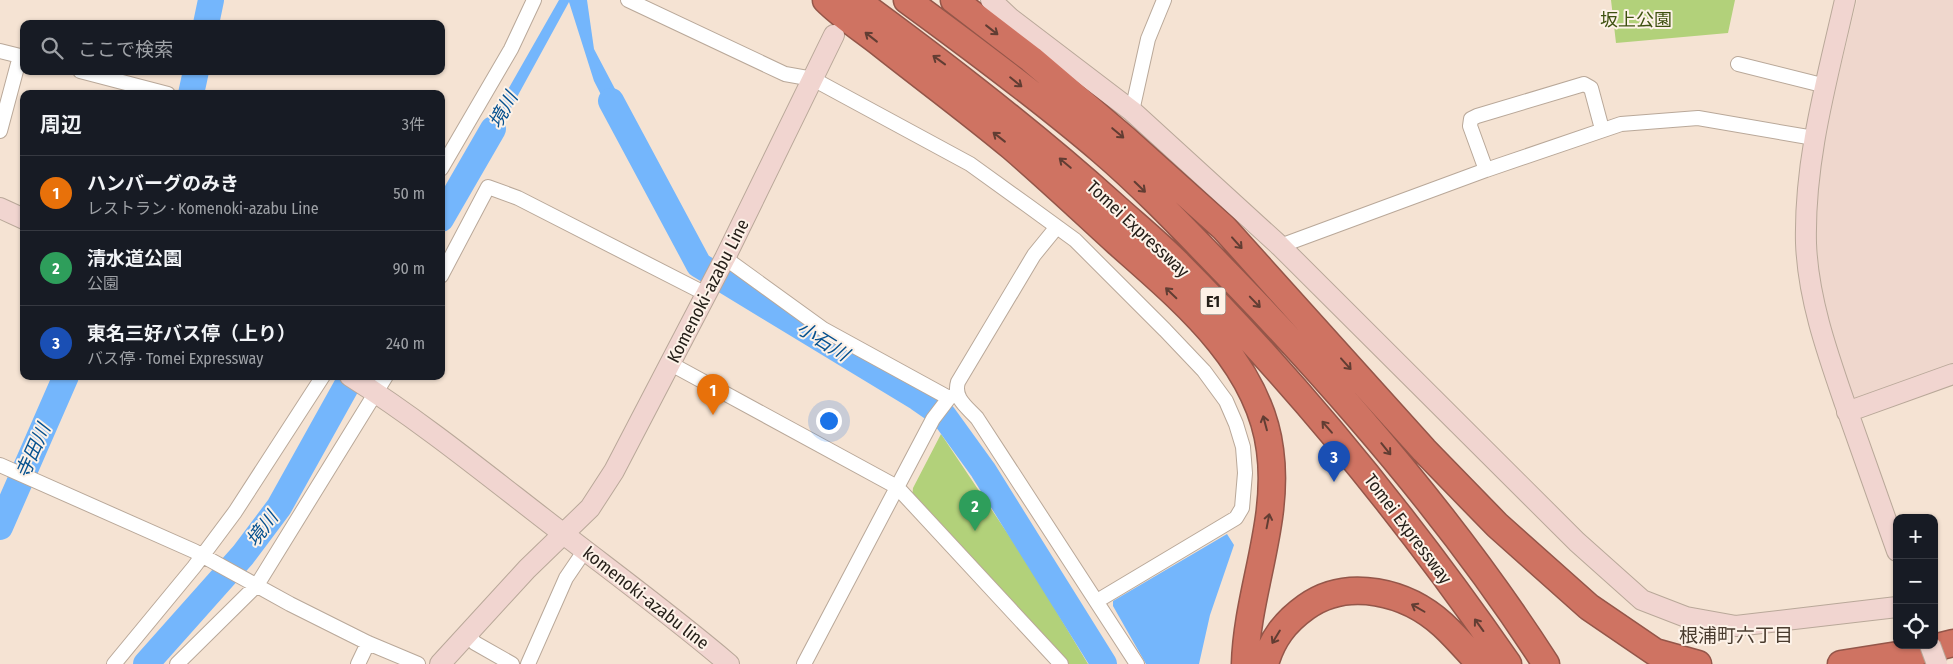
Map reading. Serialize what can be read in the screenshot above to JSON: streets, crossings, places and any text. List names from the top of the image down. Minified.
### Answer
{"streets":{"highway":["Tomei Expressway","E1"],"street":["Komenoki-azabu Line","komenoki-azabu line"]},"crossings":[["Komenoki-azabu Line","komenoki-azabu line"]],"districts":["根浦町六丁目"],"water":["境川","小石川","寺田川"],"parks":["坂上公園"],"page":{"search":"ここで検索","heading":["周辺","3件"],"list":[{"mark":"1","name":"ハンバーグのみき","note":"レストラン · Komenoki-azabu Line","value":"50 m"},{"mark":"2","name":"清水道公園","note":"公園","value":"90 m"},{"mark":"3","name":"東名三好バス停（上り）","note":"バス停 · Tomei Expressway","value":"240 m"}],"pins":["1","3","2"],"map_buttons":["+","−"]}}
